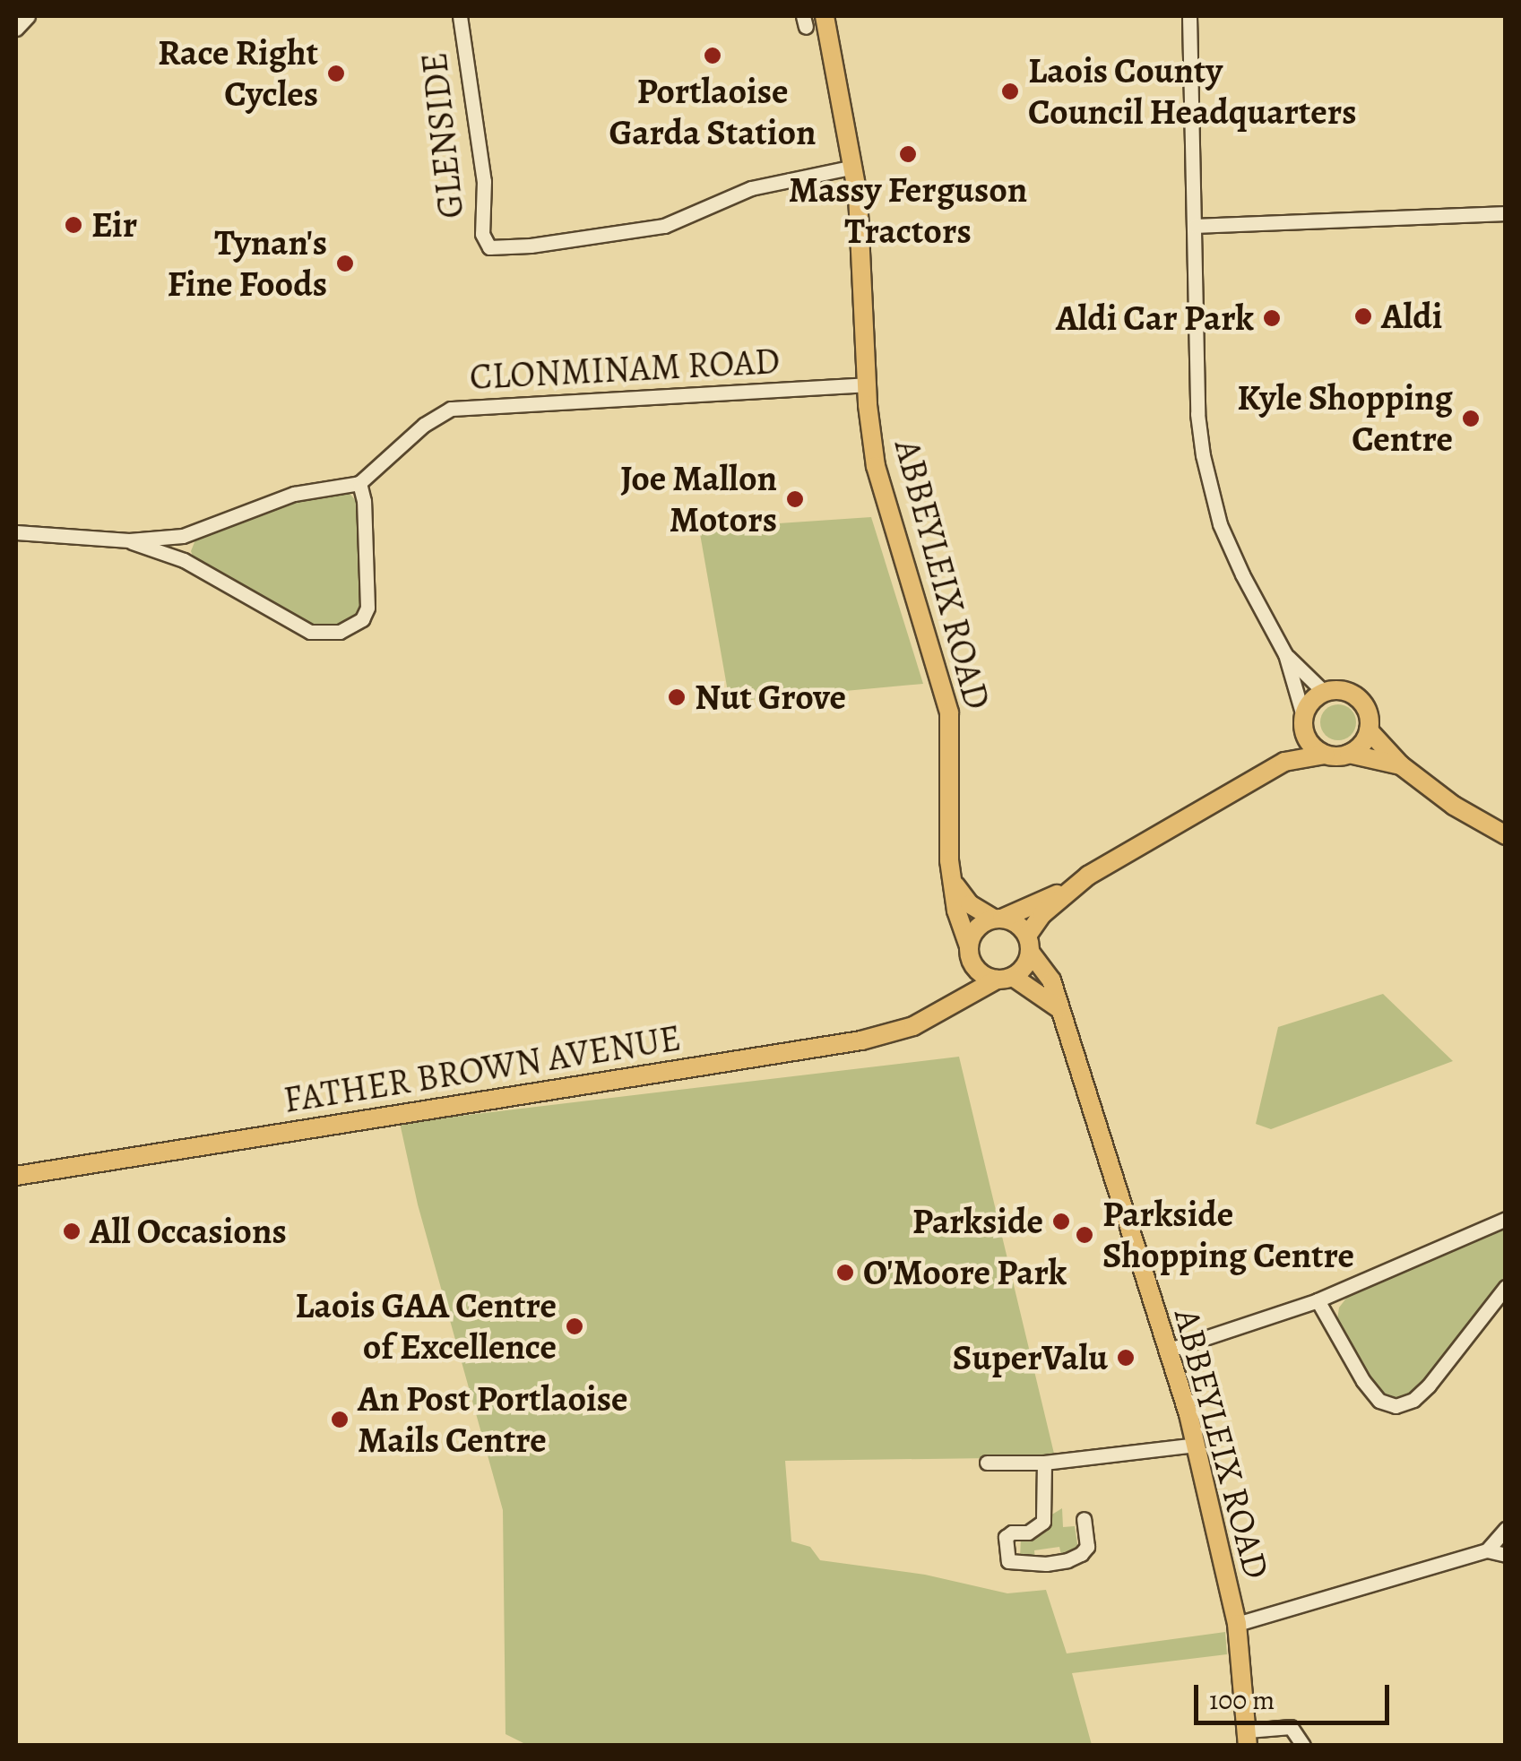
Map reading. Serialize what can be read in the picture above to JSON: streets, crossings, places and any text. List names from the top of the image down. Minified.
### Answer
{"streets":{"main road":["ABBEYLEIX ROAD","FATHER BROWN AVENUE"],"street":["GLENSIDE","CLONMINAM ROAD"]},"crossings":[["GLENSIDE","ABBEYLEIX ROAD"],["CLONMINAM ROAD","ABBEYLEIX ROAD"],["ABBEYLEIX ROAD","FATHER BROWN AVENUE"]],"places":["Portlaoise Garda Station","Race Right Cycles","Laois County Council Headquarters","Massy Ferguson Tractors","Eir","Tynan's Fine Foods","Aldi","Aldi Car Park","Kyle Shopping Centre","Joe Mallon Motors","Nut Grove","Parkside","All Occasions","Parkside Shopping Centre","O'Moore Park","Laois GAA Centre of Excellence","SuperValu","An Post Portlaoise Mails Centre"],"scale_bar":"100 m"}
